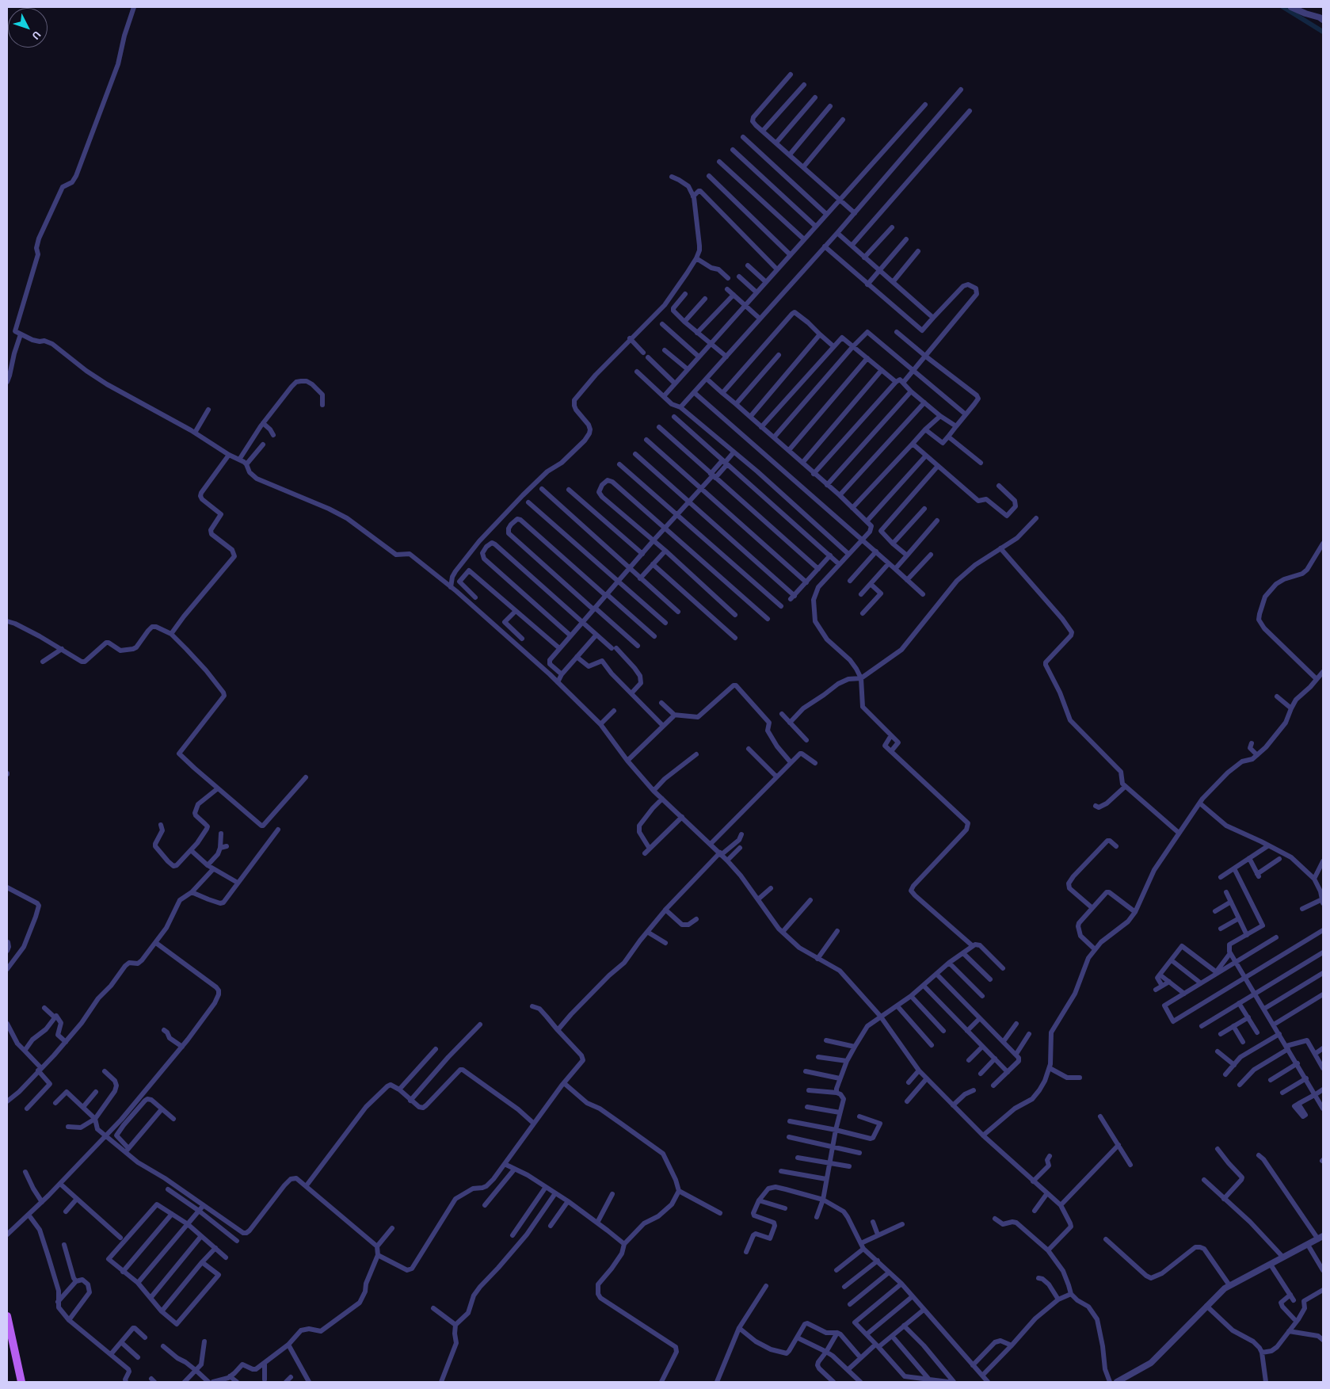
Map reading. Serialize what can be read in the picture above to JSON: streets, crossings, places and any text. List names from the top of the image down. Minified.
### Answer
{"north":"bottom right"}
